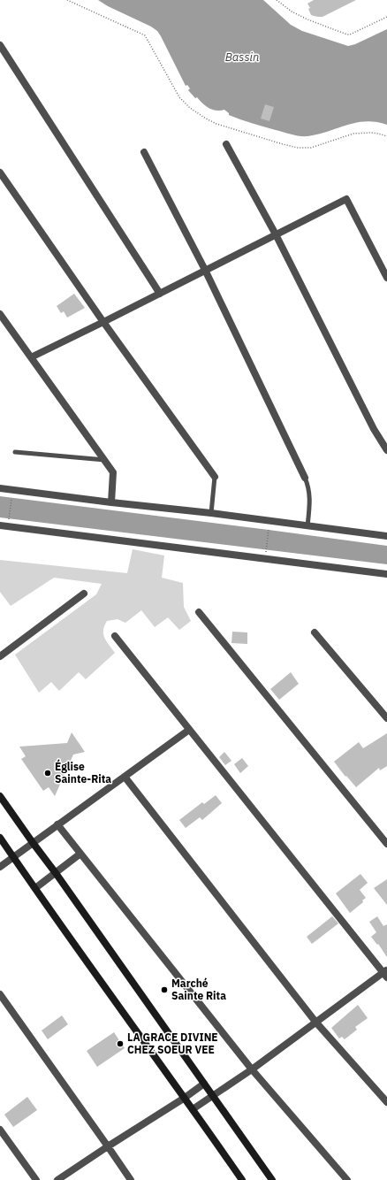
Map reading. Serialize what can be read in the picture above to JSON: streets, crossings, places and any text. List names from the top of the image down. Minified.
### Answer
{"water":["Bassin"],"places":["Église Sainte-Rita","Marché Sainte Rita","LA GRACE DIVINE CHEZ SOEUR VEE"]}
